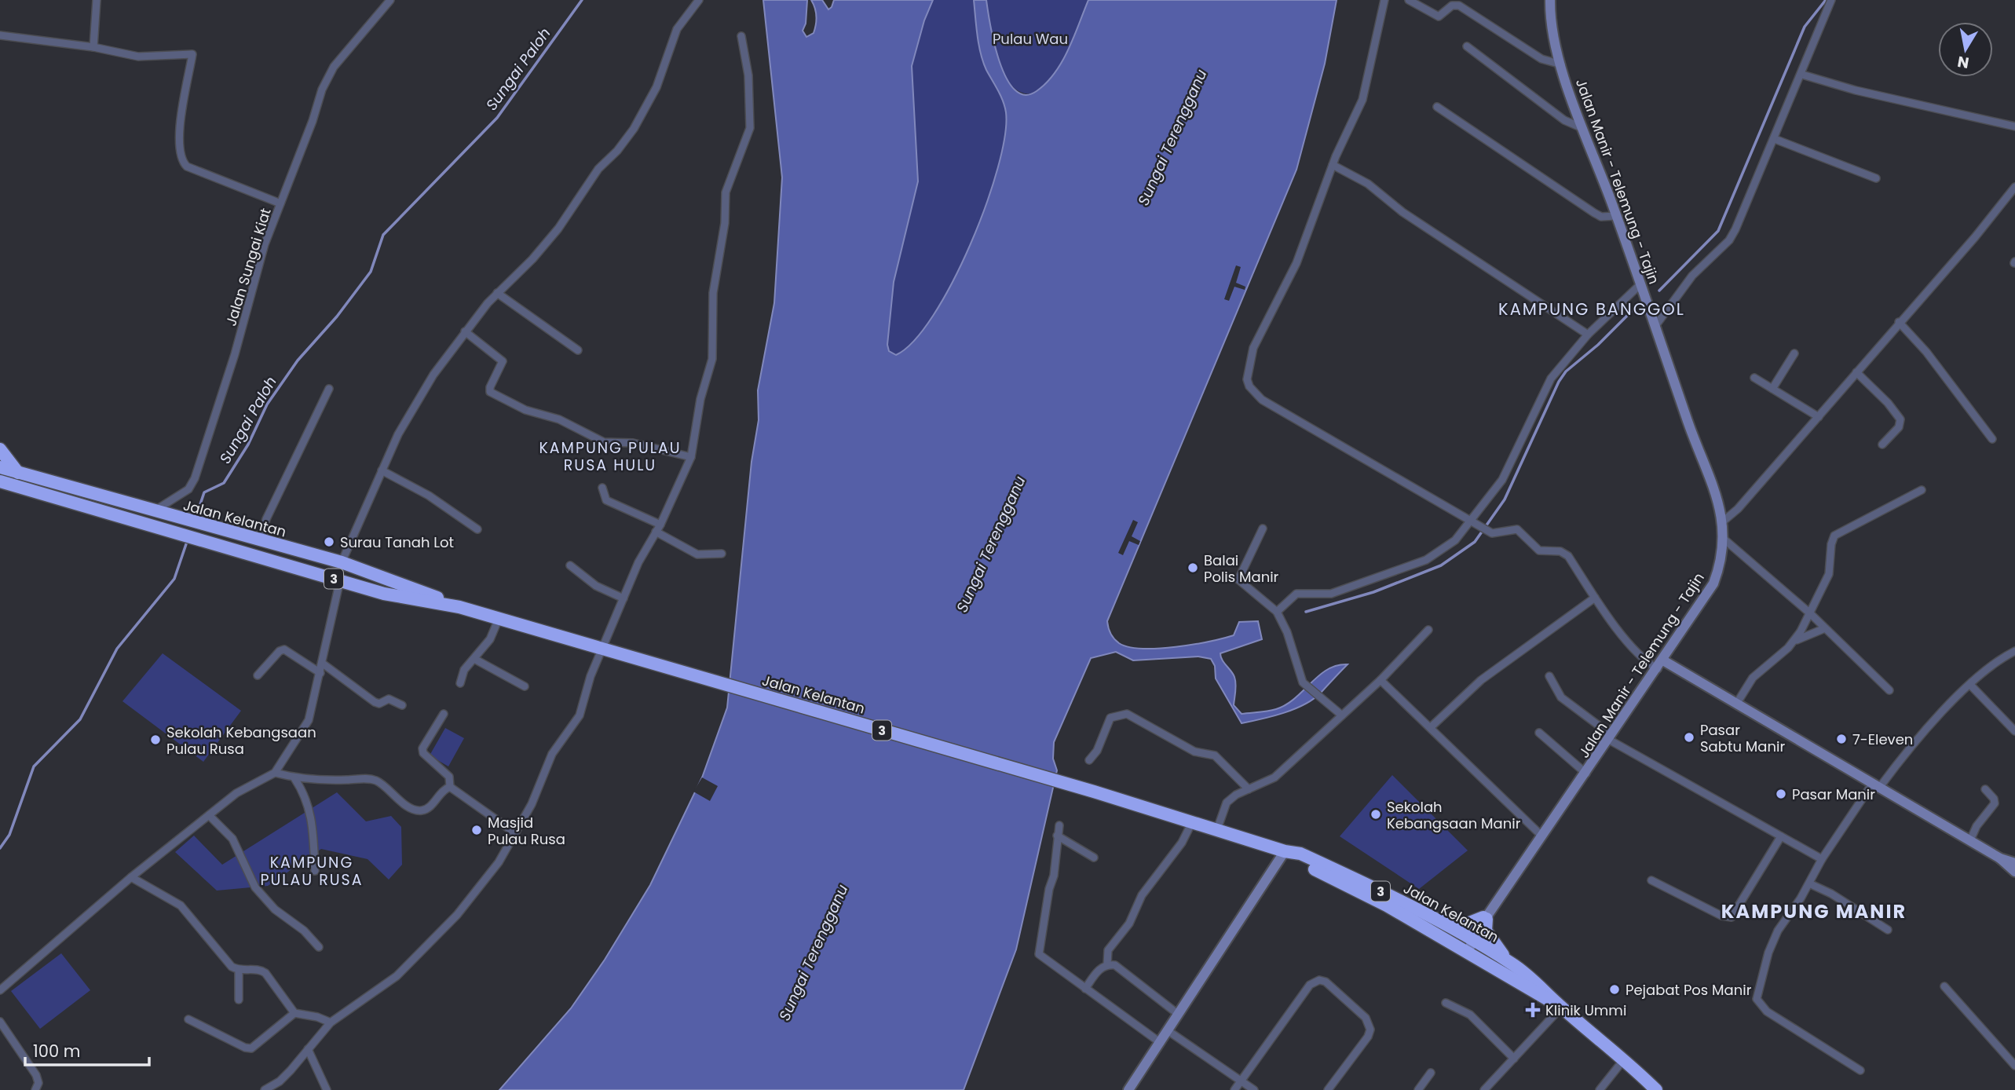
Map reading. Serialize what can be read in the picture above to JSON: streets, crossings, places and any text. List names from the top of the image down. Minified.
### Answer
{"streets":{"highway":["Jalan Kelantan","3"],"main road":["Jalan Manir - Telemung - Tajin"],"street":["Jalan Sungai Kiat"]},"crossings":[["Jalan Manir - Telemung - Tajin","Jalan Kelantan"],["Jalan Sungai Kiat","Jalan Kelantan"]],"districts":["KAMPUNG BANGGOL","KAMPUNG PULAU RUSA HULU","KAMPUNG PULAU RUSA","KAMPUNG MANIR"],"water":["Sungai Paloh","Sungai Terengganu"],"parks":["Pulau Wau"],"places":{"other":["Surau Tanah Lot","Balai Polis Manir","Pasar Sabtu Manir","7-Eleven","Sekolah Kebangsaan Pulau Rusa","Pasar Manir","Sekolah Kebangsaan Manir","Masjid Pulau Rusa","Pejabat Pos Manir"],"health":["Klinik Ummi"]},"scale_bar":"100 m","north":"bottom"}
